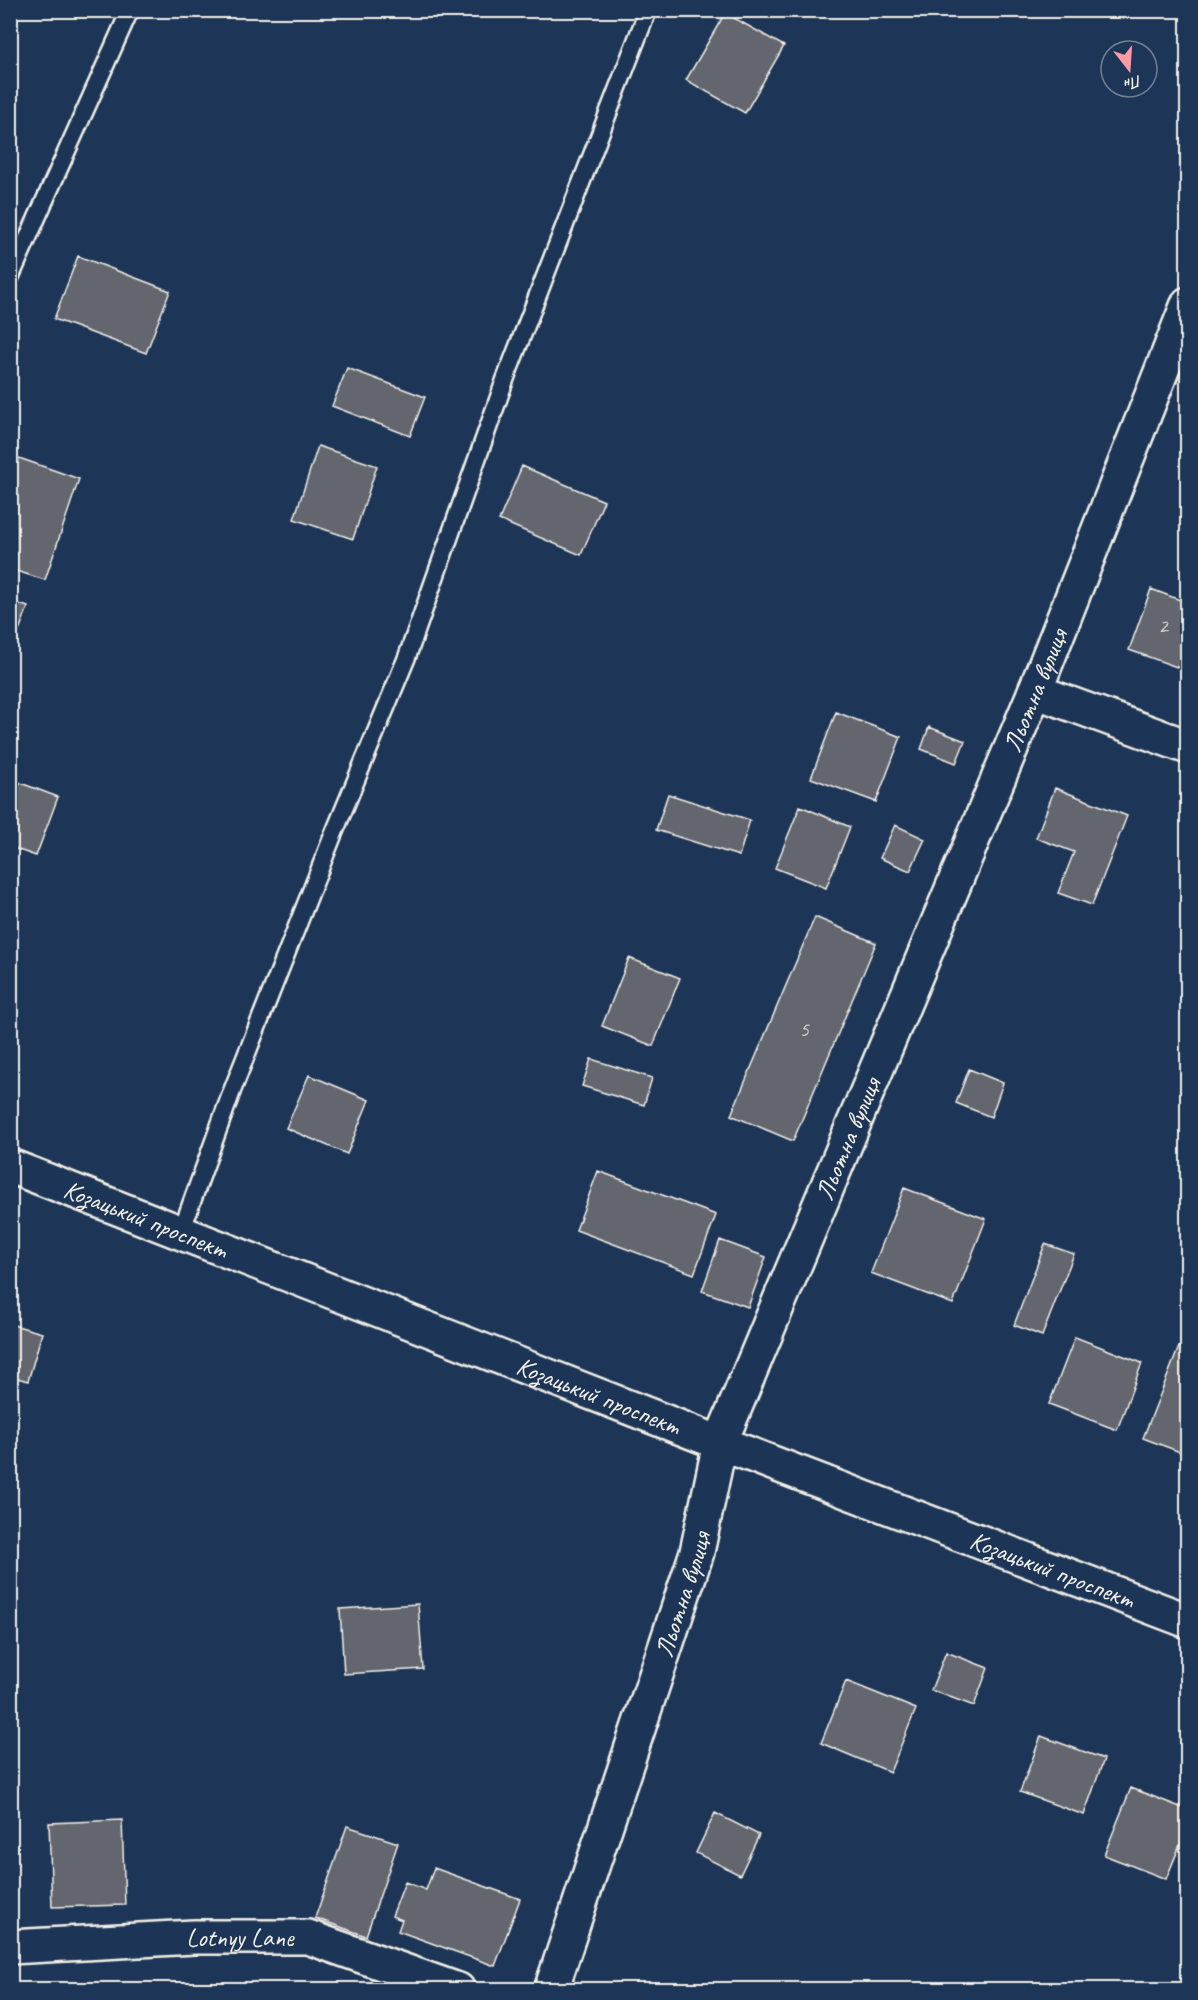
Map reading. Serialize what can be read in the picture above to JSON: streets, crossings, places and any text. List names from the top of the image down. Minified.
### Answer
{"streets":{"street":["Льотна вулиця","Козацький проспект","Lotnyy Lane"]},"crossings":[["Льотна вулиця","Козацький проспект"]],"house_numbers":["2","5"],"north":"bottom"}
